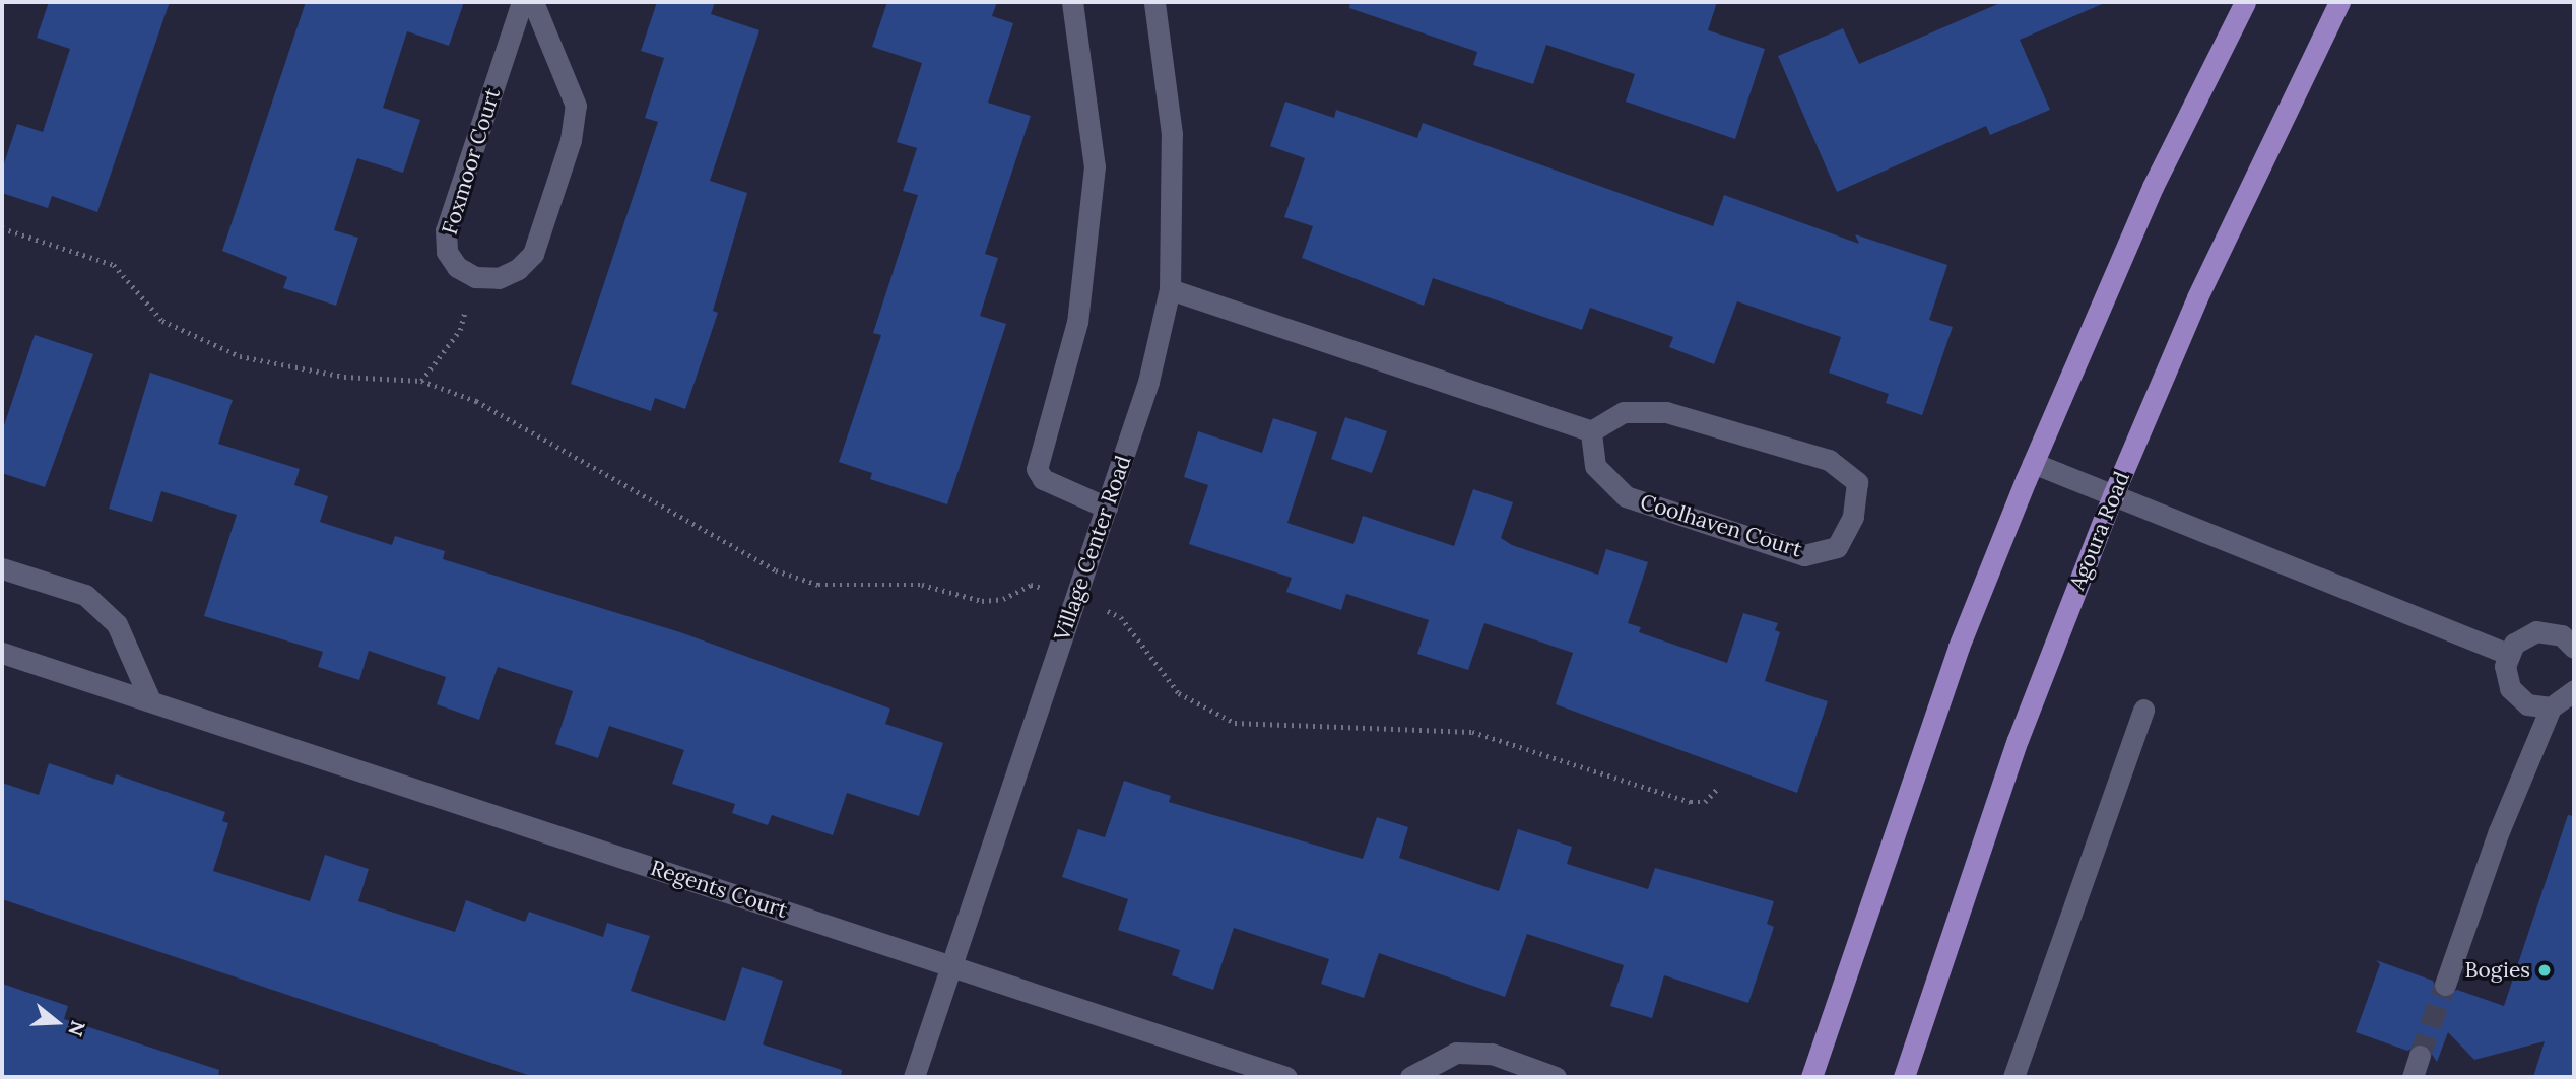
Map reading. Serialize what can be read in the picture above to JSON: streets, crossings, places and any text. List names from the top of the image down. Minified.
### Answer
{"streets":{"main road":["Agoura Road"],"street":["Foxmoor Court","Coolhaven Court","Village Center Road","Regents Court"]},"crossings":[["Village Center Road","Regents Court"]],"places":["Bogies"],"north":"right"}
